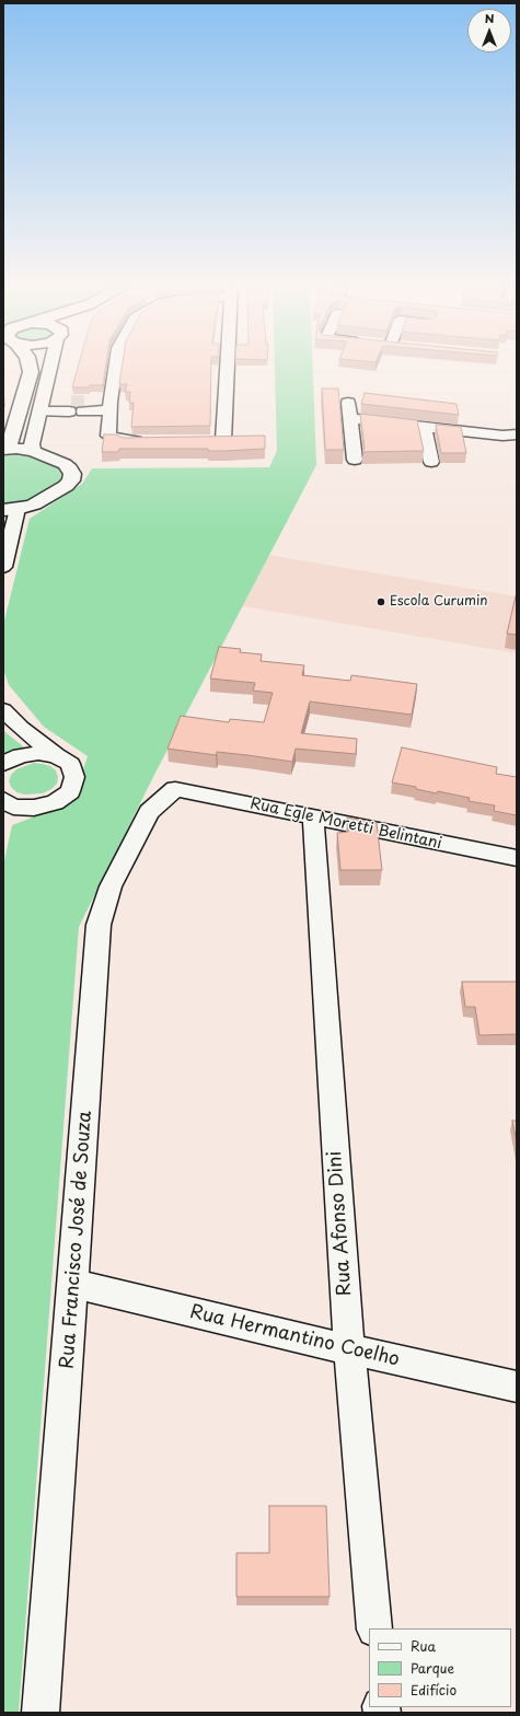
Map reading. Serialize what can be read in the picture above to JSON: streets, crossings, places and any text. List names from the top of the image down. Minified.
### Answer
{"streets":{"street":["Rua Egle Moretti Belintani","Rua Afonso Dini","Rua Francisco José de Souza","Rua Hermantino Coelho"]},"crossings":[["Rua Egle Moretti Belintani","Rua Afonso Dini"],["Rua Egle Moretti Belintani","Rua Francisco José de Souza"],["Rua Afonso Dini","Rua Hermantino Coelho"],["Rua Francisco José de Souza","Rua Hermantino Coelho"]],"places":["Escola Curumin"],"legend":["Rua","Parque","Edifício"],"north":"top"}
